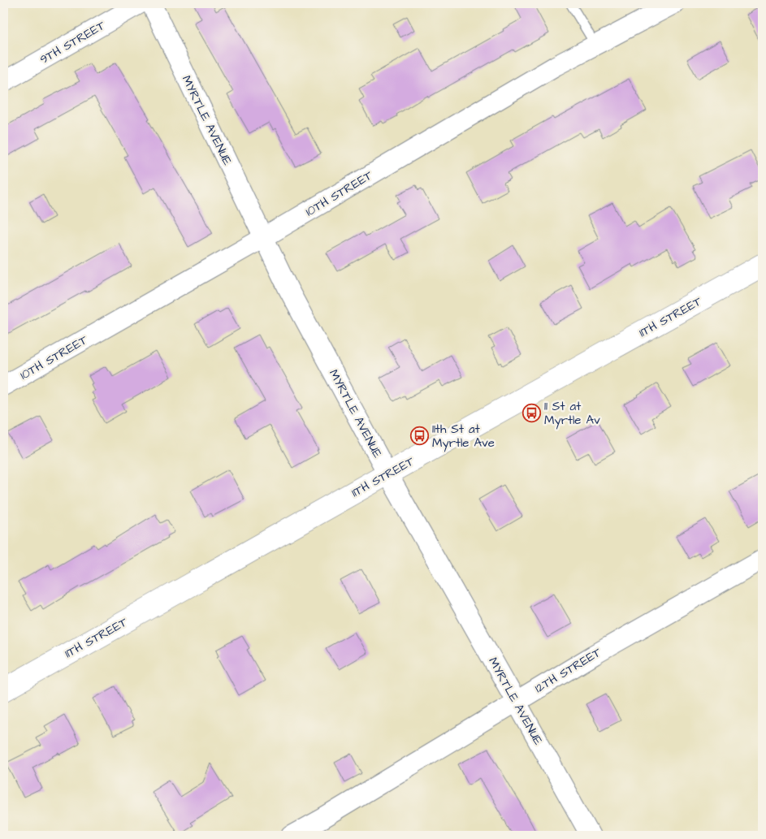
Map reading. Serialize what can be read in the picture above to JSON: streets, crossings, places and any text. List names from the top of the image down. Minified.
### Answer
{"streets":{"main road":["11TH STREET"],"street":["9TH STREET","MYRTLE AVENUE","10TH STREET","12TH STREET"]},"crossings":[["MYRTLE AVENUE","10TH STREET"],["MYRTLE AVENUE","11TH STREET"],["MYRTLE AVENUE","12TH STREET"]],"places":{"bus stop":["11 St at Myrtle Av","11th St at Myrtle Ave"]}}
